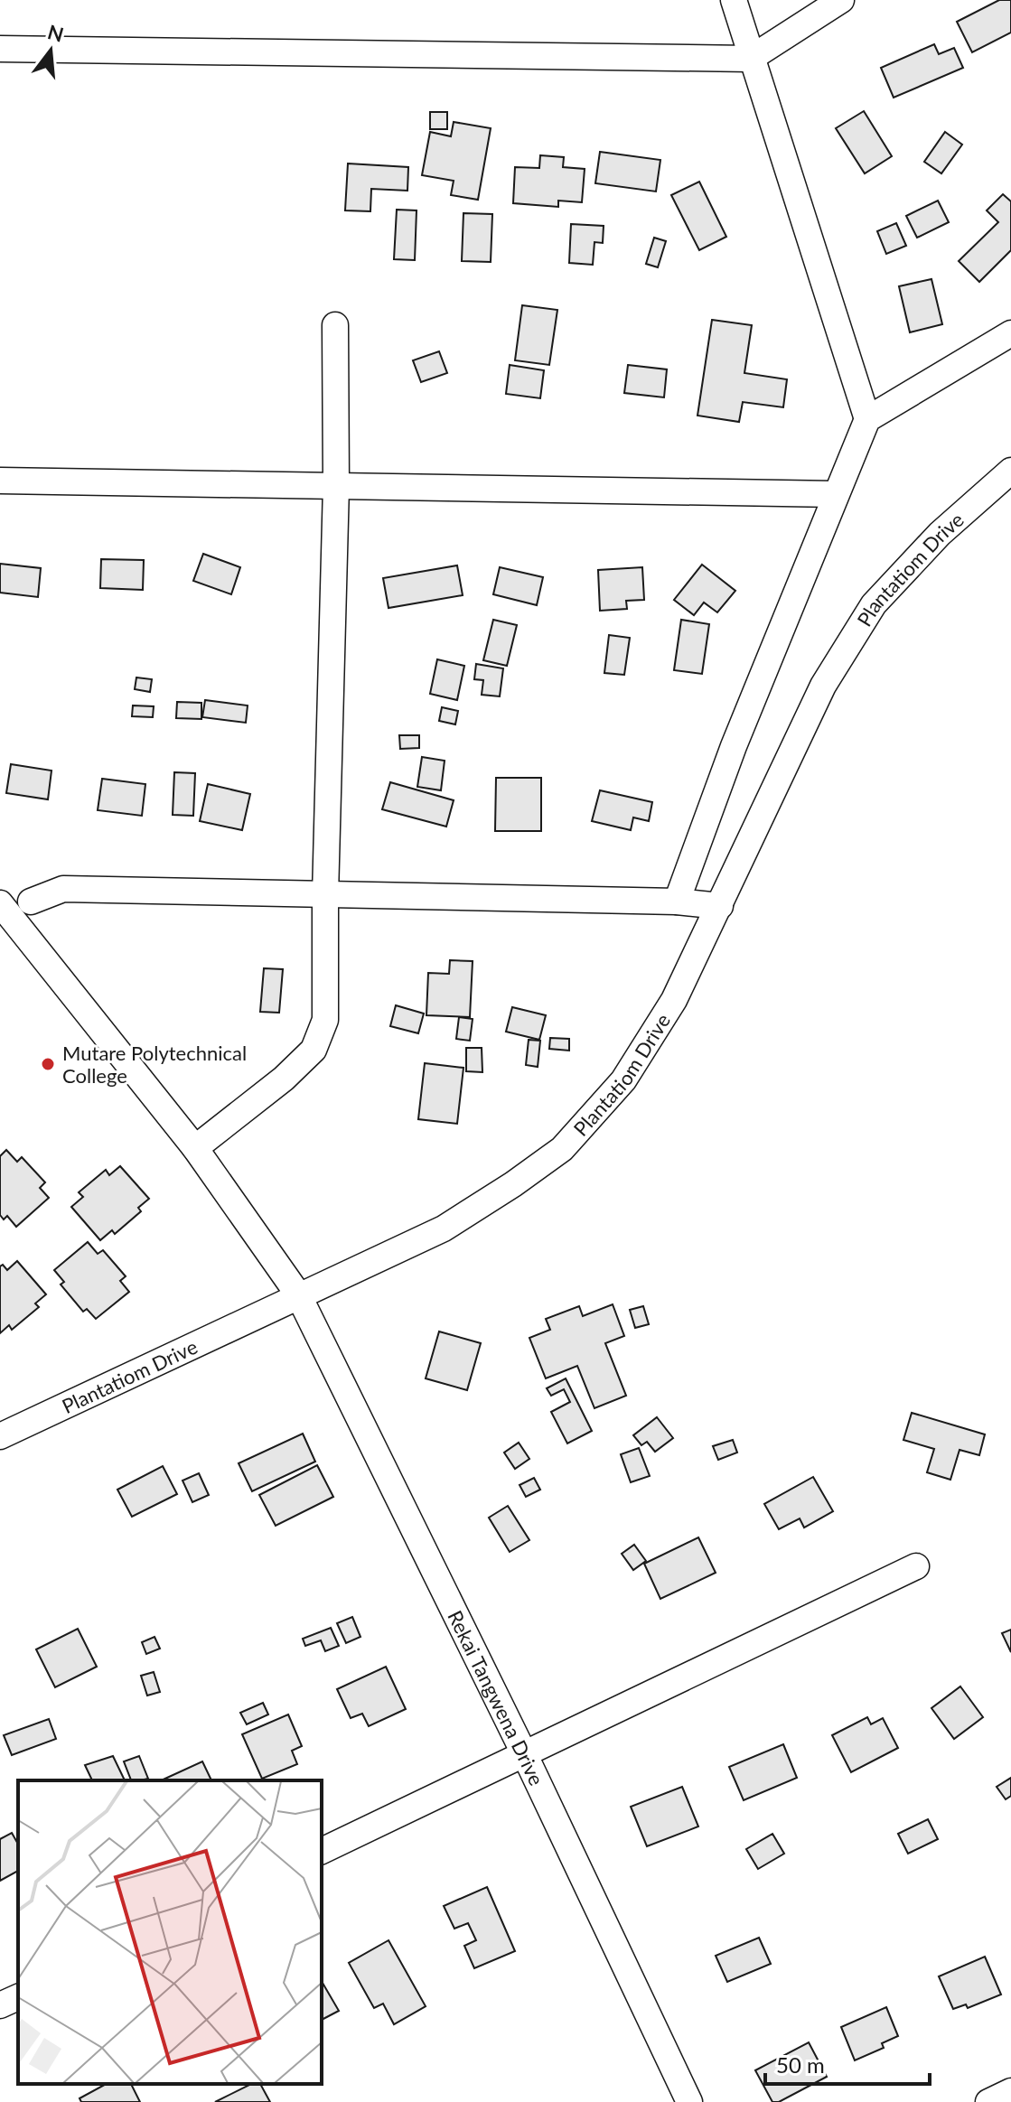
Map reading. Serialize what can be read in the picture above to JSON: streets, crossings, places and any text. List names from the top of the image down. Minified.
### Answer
{"streets":{"street":["Plantatiom Drive","Rekai Tangwena Drive"]},"crossings":[["Plantatiom Drive","Rekai Tangwena Drive"]],"places":["Mutare Polytechnical College"],"scale_bar":"50 m","north":"top"}
